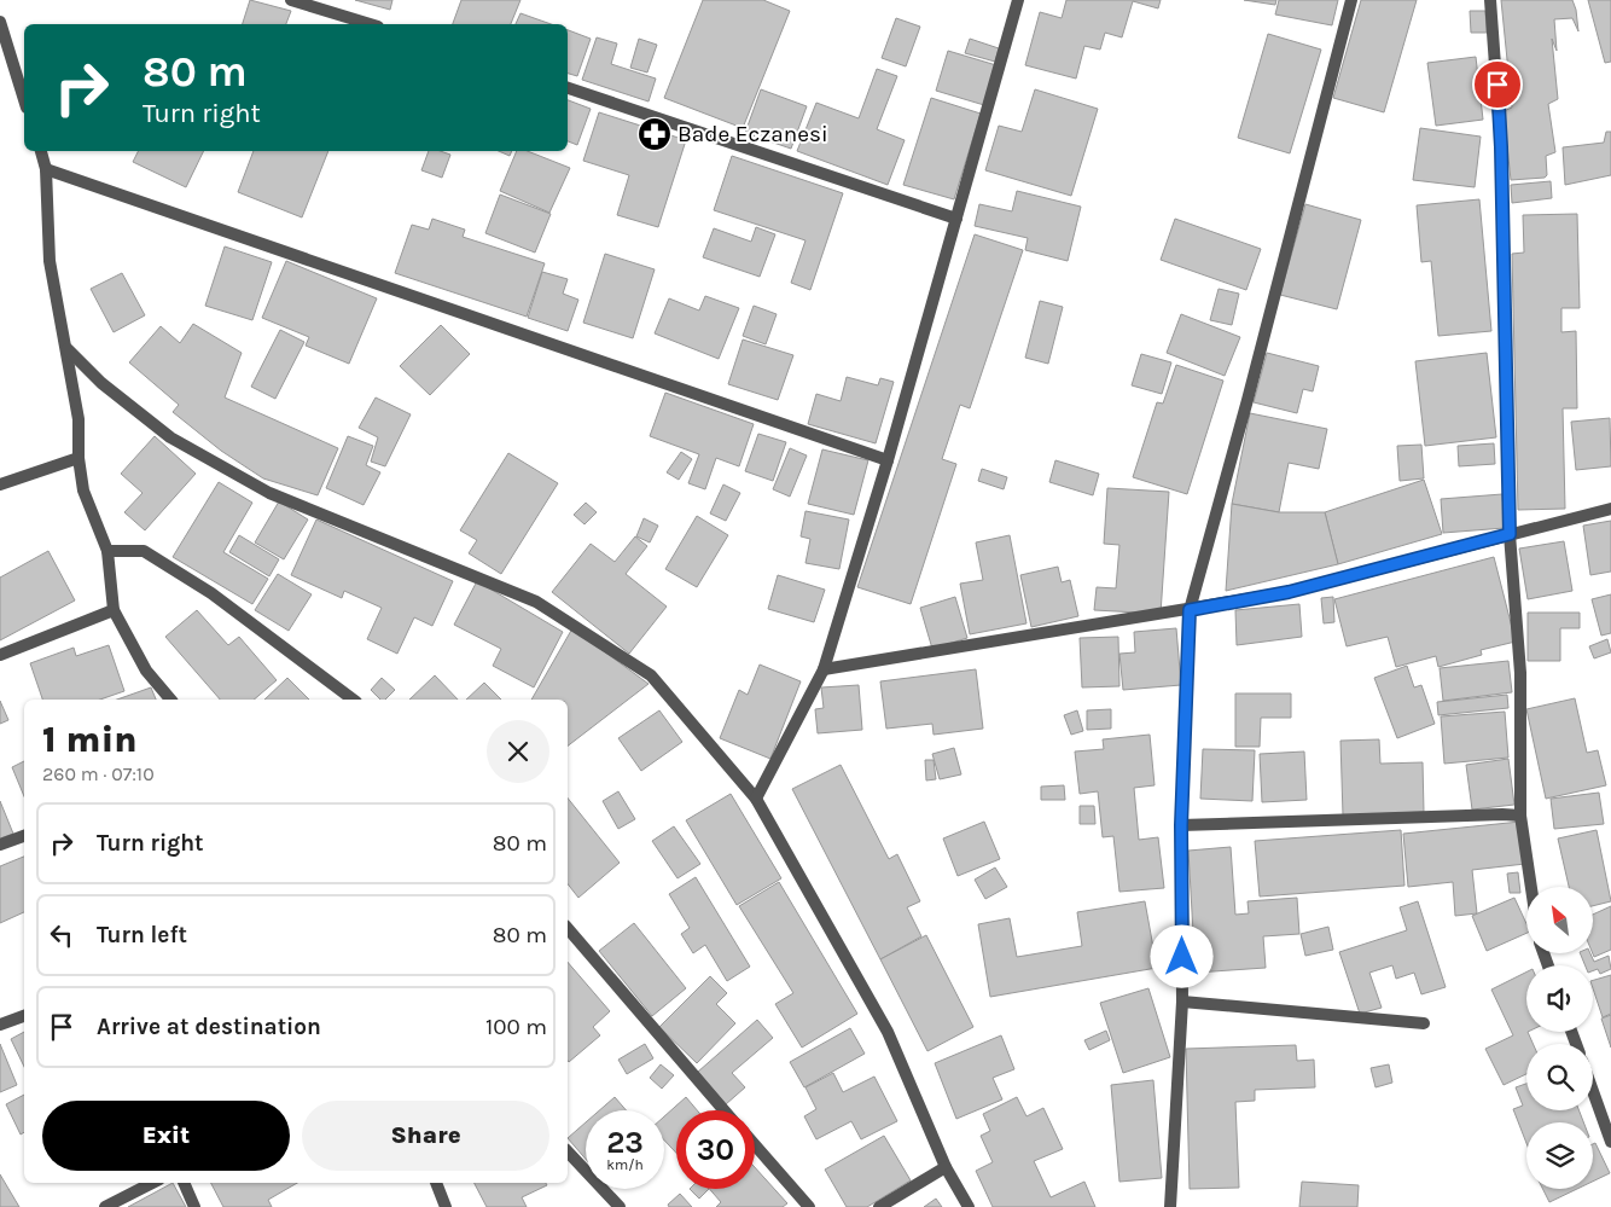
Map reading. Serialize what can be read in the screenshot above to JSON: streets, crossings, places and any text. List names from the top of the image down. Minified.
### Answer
{"places":{"pharmacy":["Bade Eczanesi"]},"north":"top left","page":{"turn":["80 m","Turn right"],"heading":["1 min","260 m · 07:10"],"list":[{"name":"Turn right","value":"80 m"},{"name":"Turn left","value":"80 m"},{"name":"Arrive at destination","value":"100 m"}],"buttons":["Exit","Share"],"speed":"23 km/h","limit":"30"}}
